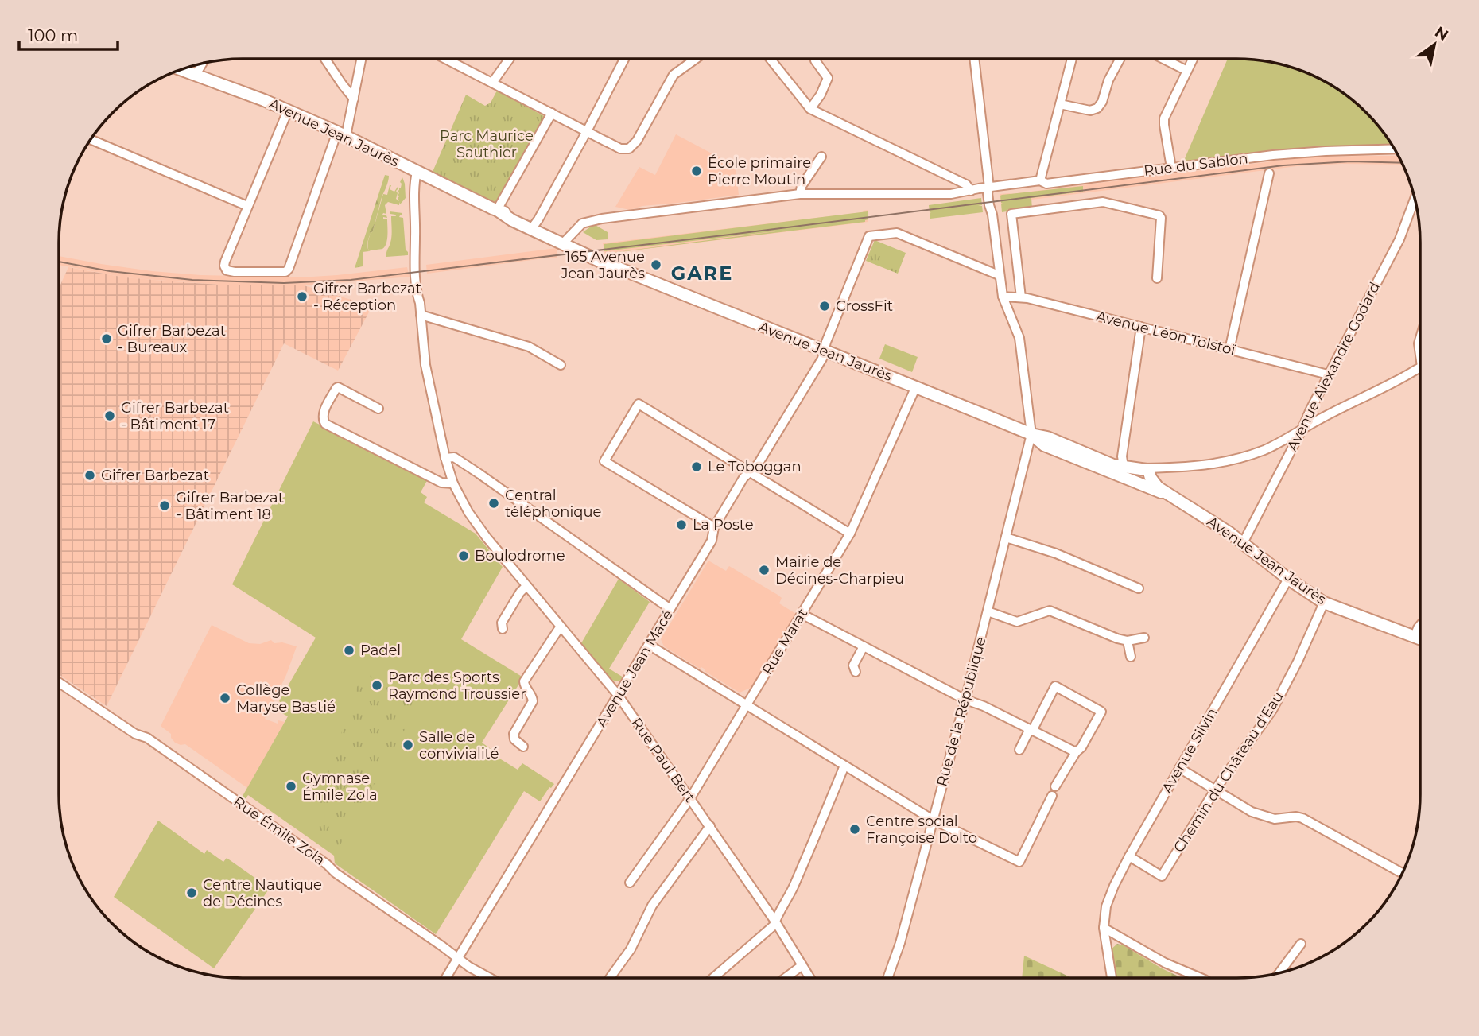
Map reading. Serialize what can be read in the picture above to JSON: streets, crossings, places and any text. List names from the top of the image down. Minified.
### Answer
{"streets":{"main road":["Avenue Jean Jaurès"],"street":["Rue du Sablon","Avenue Léon Tolstoï","Avenue Alexandre Godard","Rue Marat","Avenue Jean Macé","Rue de la République","Avenue Silvin","Rue Paul Bert","Chemin du Château d'Eau","Rue Émile Zola"]},"crossings":[["Avenue Jean Jaurès","Rue du Sablon"],["Avenue Jean Jaurès","Avenue Alexandre Godard"],["Avenue Jean Jaurès","Rue Marat"],["Avenue Jean Jaurès","Avenue Jean Macé"],["Avenue Jean Jaurès","Rue de la République"],["Avenue Jean Jaurès","Avenue Silvin"],["Avenue Jean Jaurès","Rue Paul Bert"],["Avenue Jean Jaurès","Chemin du Château d'Eau"],["Avenue Léon Tolstoï","Avenue Alexandre Godard"],["Rue Marat","Rue Paul Bert"],["Avenue Jean Macé","Rue Paul Bert"],["Avenue Jean Macé","Rue Émile Zola"],["Avenue Silvin","Chemin du Château d'Eau"]],"districts":["GARE"],"parks":["Parc Maurice Sauthier"],"places":["École primaire Pierre Moutin","165 Avenue Jean Jaurès","Gifrer Barbezat - Réception","CrossFit","Gifrer Barbezat - Bureaux","Gifrer Barbezat - Bâtiment 17","Le Toboggan","Gifrer Barbezat","Central téléphonique","Gifrer Barbezat - Bâtiment 18","La Poste","Boulodrome","Mairie de Décines-Charpieu","Padel","Parc des Sports Raymond Troussier","Collège Maryse Bastié","Salle de convivialité","Gymnase Émile Zola","Centre social Françoise Dolto","Centre Nautique de Décines"],"scale_bar":"100 m","north":"top right"}
